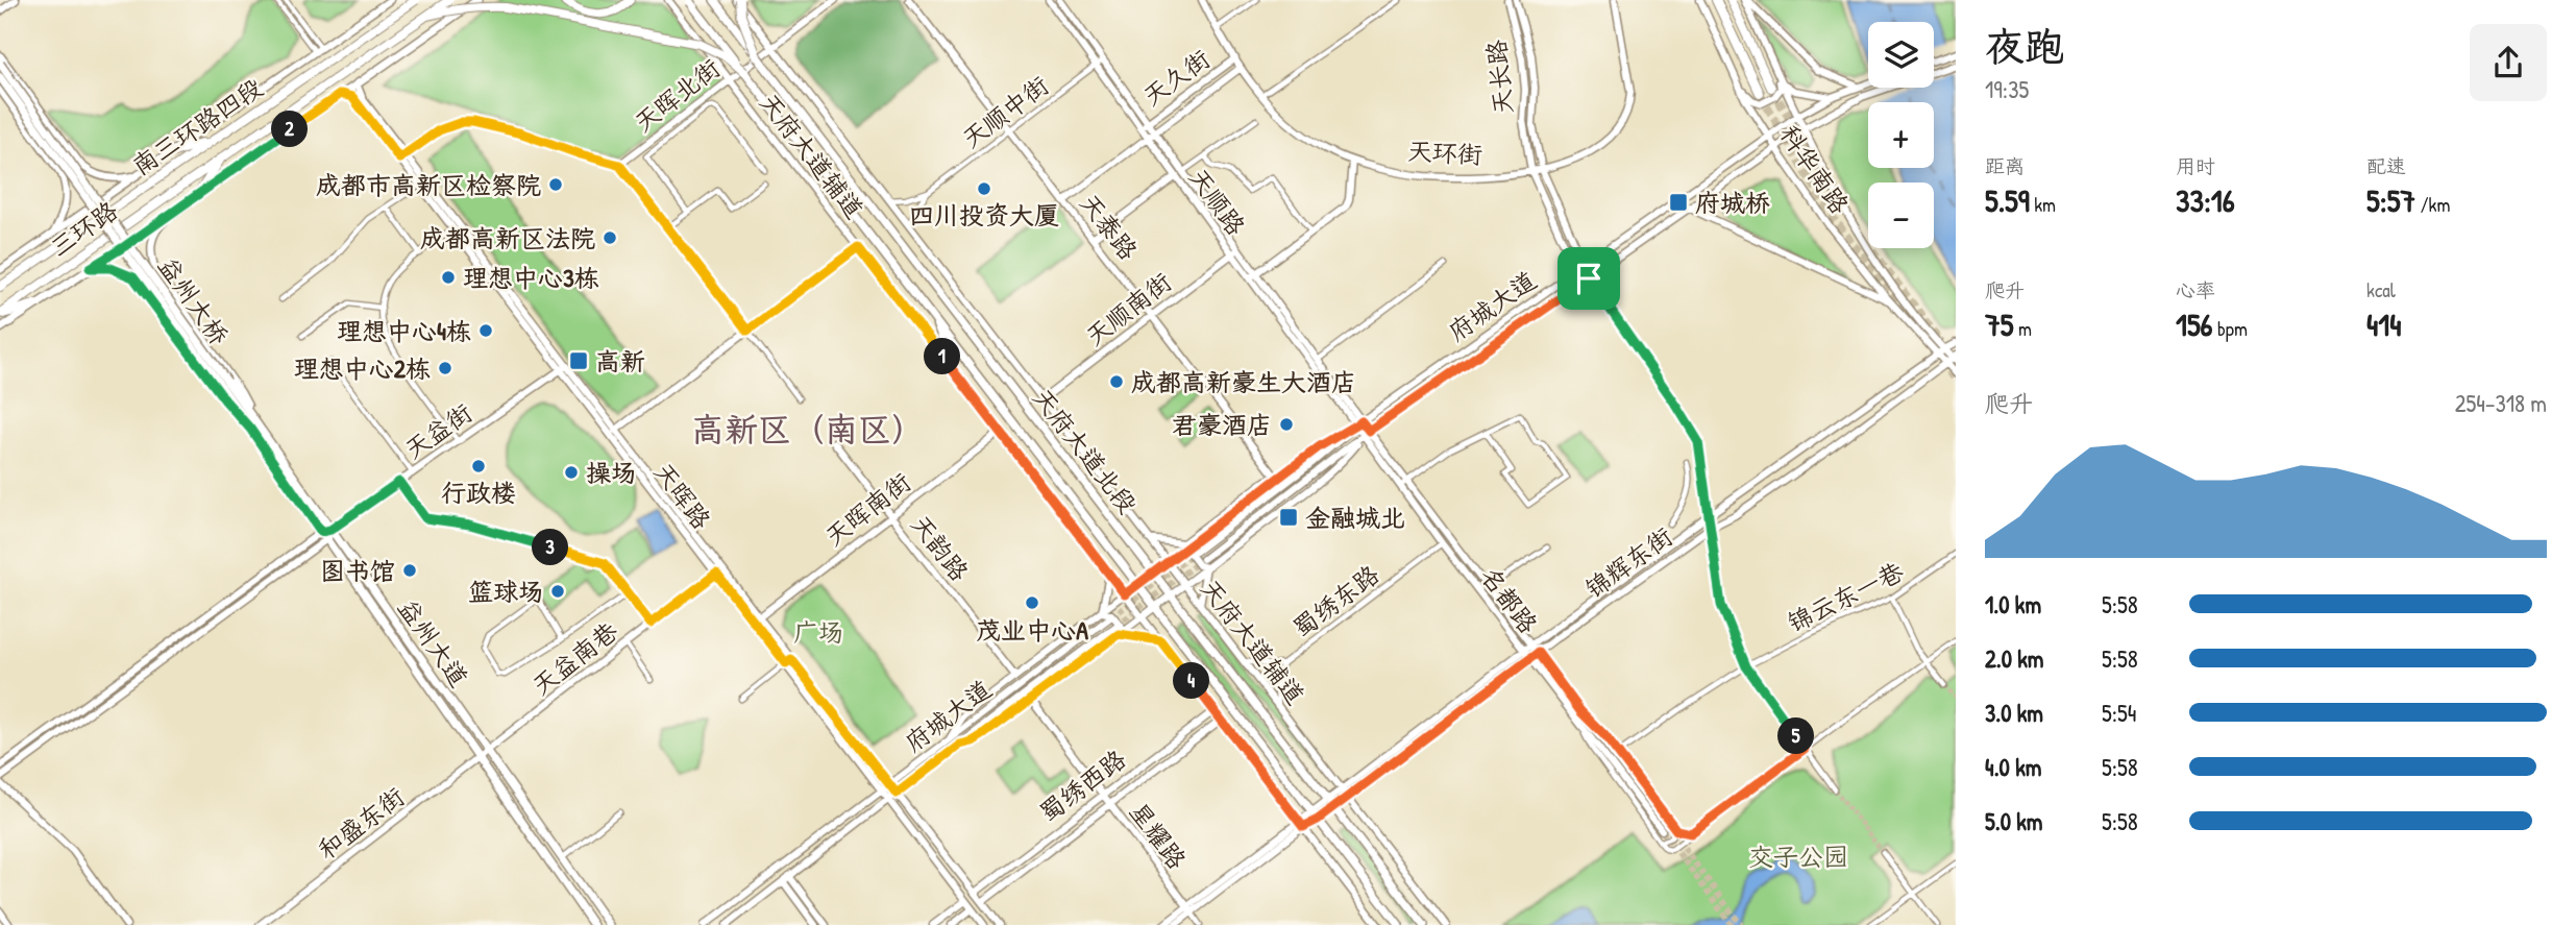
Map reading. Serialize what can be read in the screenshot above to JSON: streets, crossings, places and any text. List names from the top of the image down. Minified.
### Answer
{"streets":{"highway":["南三环路四段","三环路"],"main road":["益州大桥","天府大道北段","益州大道"],"street":["天久街","天长路","天晖北街","天顺中街","天环街","天府大道辅道","科华南路","天顺路","天泰路","府城大道","天顺南街","天益街","天晖路","天晖南街","天韵路","锦辉东街","锦云东一巷","名都路","蜀绣东路","天益南巷","蜀绣西路","和盛东街","星耀路"]},"crossings":[["天久街","天环街"],["天久街","天顺路"],["天久街","天泰路"],["天长路","天环街"],["天长路","府城大道"],["天晖北街","天府大道辅道"],["天晖北街","天晖路"],["天顺中街","天顺路"],["天顺中街","天泰路"],["天府大道辅道","天顺南街"],["天府大道辅道","天晖南街"],["天府大道辅道","锦辉东街"],["天府大道辅道","蜀绣东路"],["天府大道辅道","蜀绣西路"],["科华南路","府城大道"],["科华南路","锦辉东街"],["天顺路","府城大道"],["天顺路","天顺南街"],["天顺路","名都路"],["天泰路","天顺南街"],["益州大桥","益州大道"],["府城大道","天晖路"],["府城大道","名都路"],["天益街","天晖路"],["天益街","益州大道"],["天府大道北段","锦辉东街"],["天晖路","天晖南街"],["天晖路","天益南巷"],["天晖路","蜀绣西路"],["天晖南街","天韵路"],["锦辉东街","名都路"],["名都路","蜀绣东路"],["益州大道","天益南巷"],["益州大道","和盛东街"],["天益南巷","和盛东街"],["蜀绣西路","星耀路"]],"districts":["高新区（南区）"],"parks":["广场","交子公园"],"places":{"other":["成都市高新区检察院","四川投资大厦","成都高新区法院","理想中心3栋","理想中心4栋","理想中心2栋","成都高新豪生大酒店","君豪酒店","行政楼","操场","图书馆","篮球场","茂业中心A"],"transit":["府城桥","高新","金融城北"]},"page":{"heading":["夜跑","19:35"],"map_buttons":["+","−"],"pins":["2","1","3","4","5"],"stats":[["距离","5.59 km"],["用时","33:16"],["配速","5:57 /km"],["爬升","75 m"],["心率","156 bpm"],["kcal","414"]],"chart":["爬升","254–318 m"],"list":[{"name":"1.0 km","note":"5:58"},{"name":"2.0 km","note":"5:58"},{"name":"3.0 km","note":"5:54"},{"name":"4.0 km","note":"5:58"},{"name":"5.0 km","note":"5:58"}]}}
